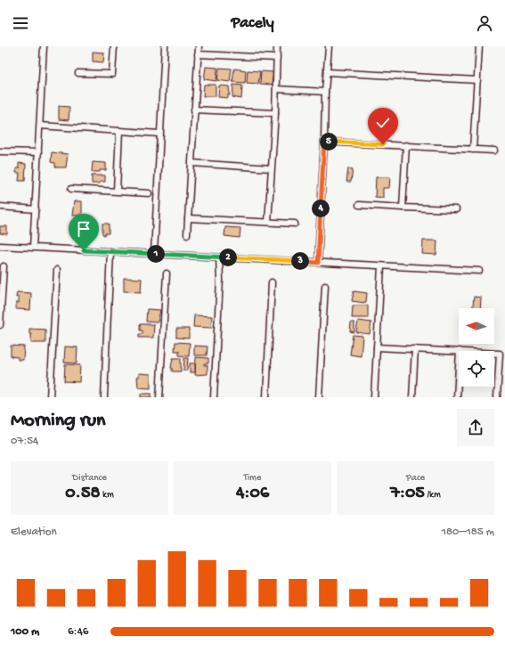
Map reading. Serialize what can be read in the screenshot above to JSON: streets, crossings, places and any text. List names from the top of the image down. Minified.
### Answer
{"north":"left","page":{"header":"Pacely","pins":["5","4","1","2","3"],"heading":["Morning run","07:54"],"stats":[["Distance","0.58 km"],["Time","4:06"],["Pace","7:05 /km"]],"chart":["Elevation","180–185 m"],"list":[{"name":"100 m","note":"6:46"}]}}
